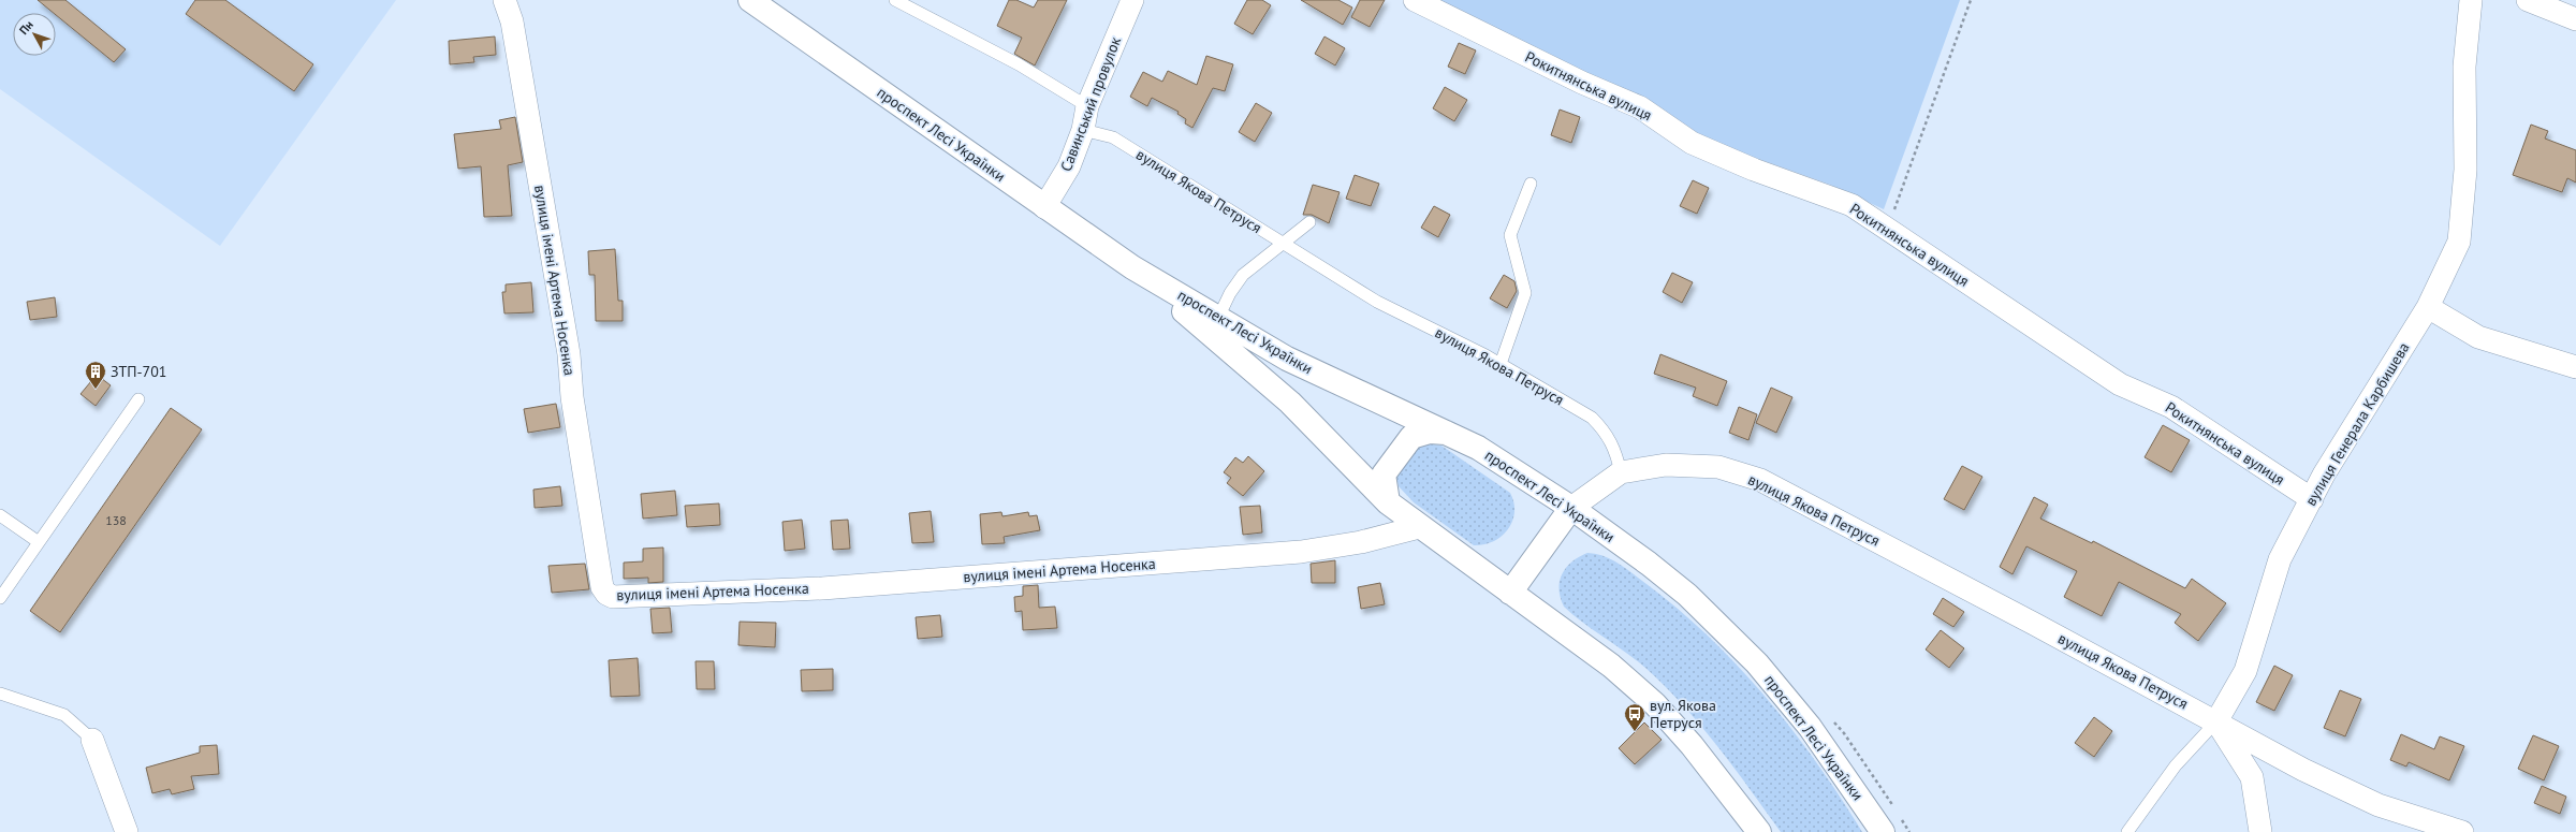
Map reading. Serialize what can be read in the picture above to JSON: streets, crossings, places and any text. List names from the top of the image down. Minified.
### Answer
{"streets":{"street":["Рокитнянська вулиця","Савинський провулок","проспект Лесі Українки","вулиця Якова Петруся","вулиця імені Артема Носенка","вулиця Генерала Карбишева"]},"crossings":[["Рокитнянська вулиця","вулиця Генерала Карбишева"],["Савинський провулок","проспект Лесі Українки"],["Савинський провулок","вулиця Якова Петруся"],["проспект Лесі Українки","вулиця імені Артема Носенка"],["вулиця Якова Петруся","вулиця Генерала Карбишева"]],"places":{"building":["ЗТП-701"],"bus stop":["вул. Якова Петруся"]},"house_numbers":["138"],"north":"top left"}
